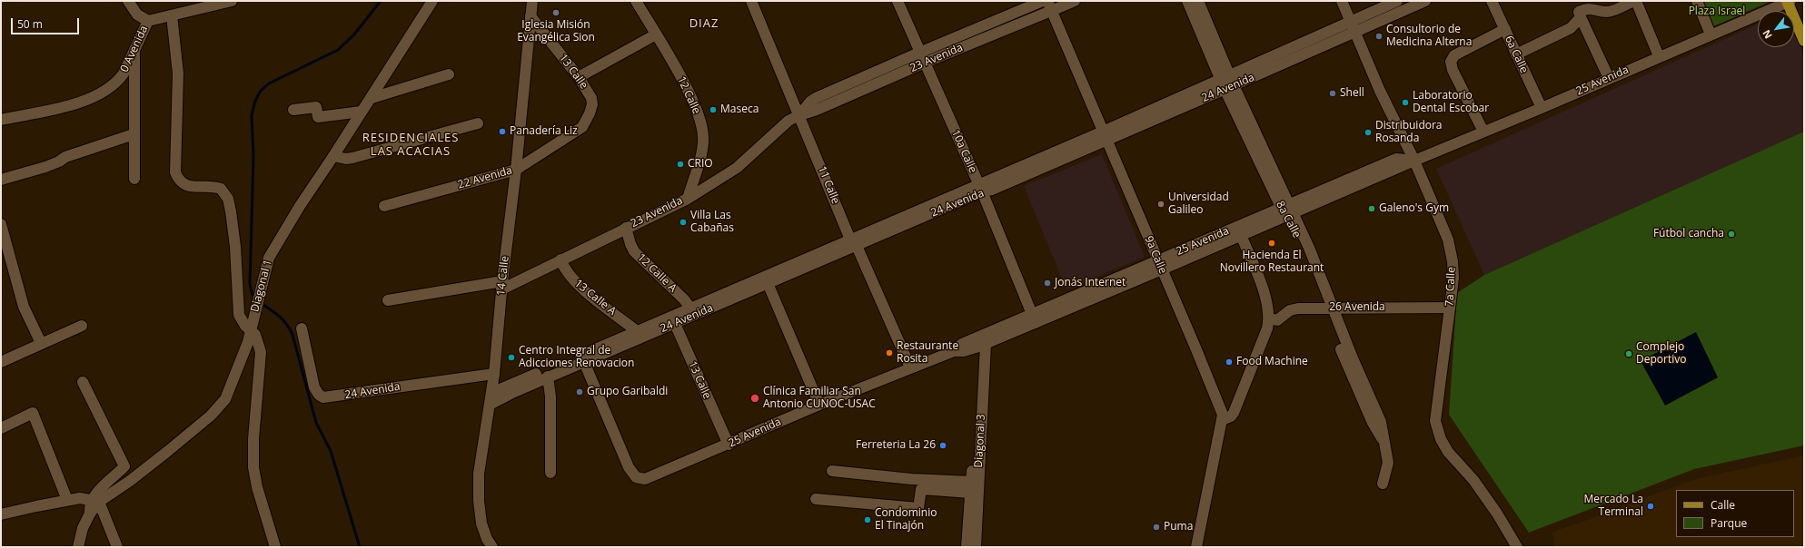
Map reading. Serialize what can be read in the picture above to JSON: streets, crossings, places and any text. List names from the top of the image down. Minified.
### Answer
{"streets":{"street":["0 Avenida","6a Calle","23 Avenida","13 Calle","25 Avenida","24 Avenida","12 Calle","10a Calle","22 Avenida","11 Calle","8a Calle","9a Calle","12 Calle A","14 Calle","Diagonal 1","7a Calle","13 Calle A","26 Avenida","Diagonal 3"]},"crossings":[["6a Calle","25 Avenida"],["23 Avenida","12 Calle"],["23 Avenida","10a Calle"],["23 Avenida","11 Calle"],["23 Avenida","9a Calle"],["23 Avenida","12 Calle A"],["23 Avenida","14 Calle"],["23 Avenida","13 Calle A"],["13 Calle","25 Avenida"],["13 Calle","24 Avenida"],["13 Calle","22 Avenida"],["13 Calle","14 Calle"],["25 Avenida","24 Avenida"],["25 Avenida","10a Calle"],["25 Avenida","11 Calle"],["25 Avenida","8a Calle"],["25 Avenida","9a Calle"],["25 Avenida","7a Calle"],["25 Avenida","Diagonal 3"],["24 Avenida","10a Calle"],["24 Avenida","11 Calle"],["24 Avenida","8a Calle"],["24 Avenida","9a Calle"],["24 Avenida","12 Calle A"],["24 Avenida","14 Calle"],["24 Avenida","7a Calle"],["24 Avenida","13 Calle A"],["22 Avenida","14 Calle"],["8a Calle","26 Avenida"],["7a Calle","26 Avenida"]],"districts":["DIAZ","RESIDENCIALES LAS ACACIAS"],"parks":["Plaza Israel"],"places":["Iglesia Misión Evangélica Sion","Consultorio de Medicina Alterna","Shell","Laboratorio Dental Escobar","Maseca","Panadería Liz","Distribuidora Rosanda","CRIO","Universidad Galileo","Galeno's Gym","Villa Las Cabañas","Fútbol cancha","Hacienda El Novillero Restaurant","Jonás Internet","Restaurante Rosita","Complejo Deportivo","Centro Integral de Adicciones Renovacion","Food Machine","Grupo Garibaldi","Clínica Familiar San Antonio CUNOC-USAC","Ferreteria La 26","Mercado La Terminal","Condominio El Tinajón","Puma"],"legend":["Calle","Parque"],"scale_bar":"50 m","north":"bottom left"}
